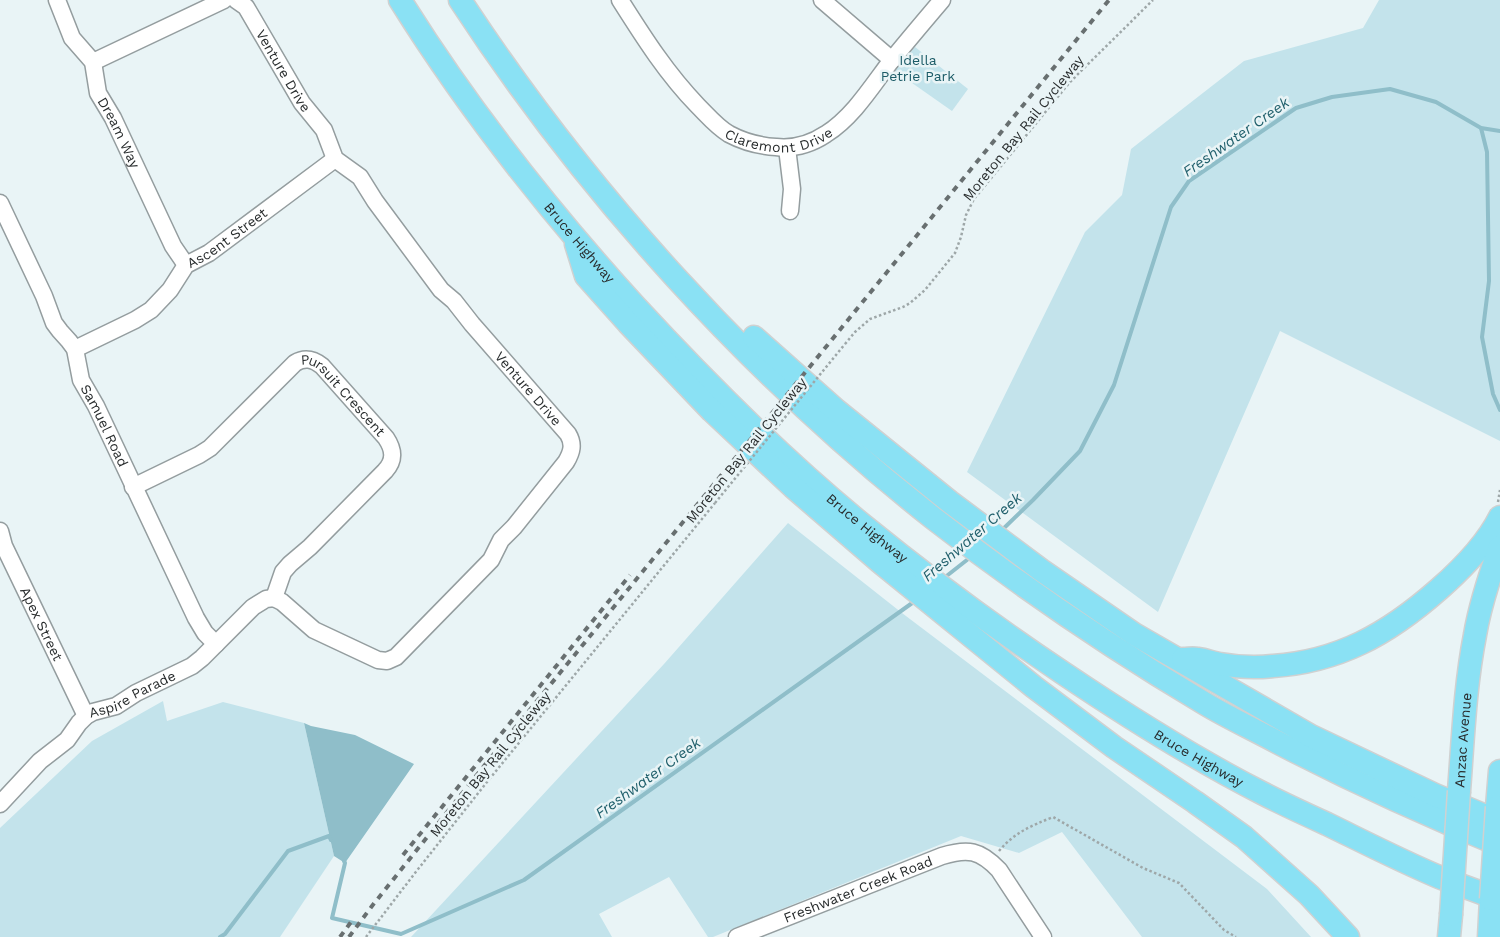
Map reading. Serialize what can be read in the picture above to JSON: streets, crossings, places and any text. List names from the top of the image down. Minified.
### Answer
{"streets":{"highway":["Bruce Highway","Anzac Avenue"],"street":["Venture Drive","Claremont Drive","Dream Way","Ascent Street","Pursuit Crescent","Samuel Road","Apex Street","Aspire Parade","Freshwater Creek Road"],"path":["Moreton Bay Rail Cycleway"]},"crossings":[["Venture Drive","Ascent Street"],["Venture Drive","Pursuit Crescent"],["Venture Drive","Aspire Parade"],["Dream Way","Ascent Street"],["Ascent Street","Samuel Road"],["Pursuit Crescent","Samuel Road"],["Pursuit Crescent","Aspire Parade"],["Samuel Road","Aspire Parade"],["Apex Street","Aspire Parade"]],"water":["Freshwater Creek"],"parks":["Idella Petrie Park"]}
